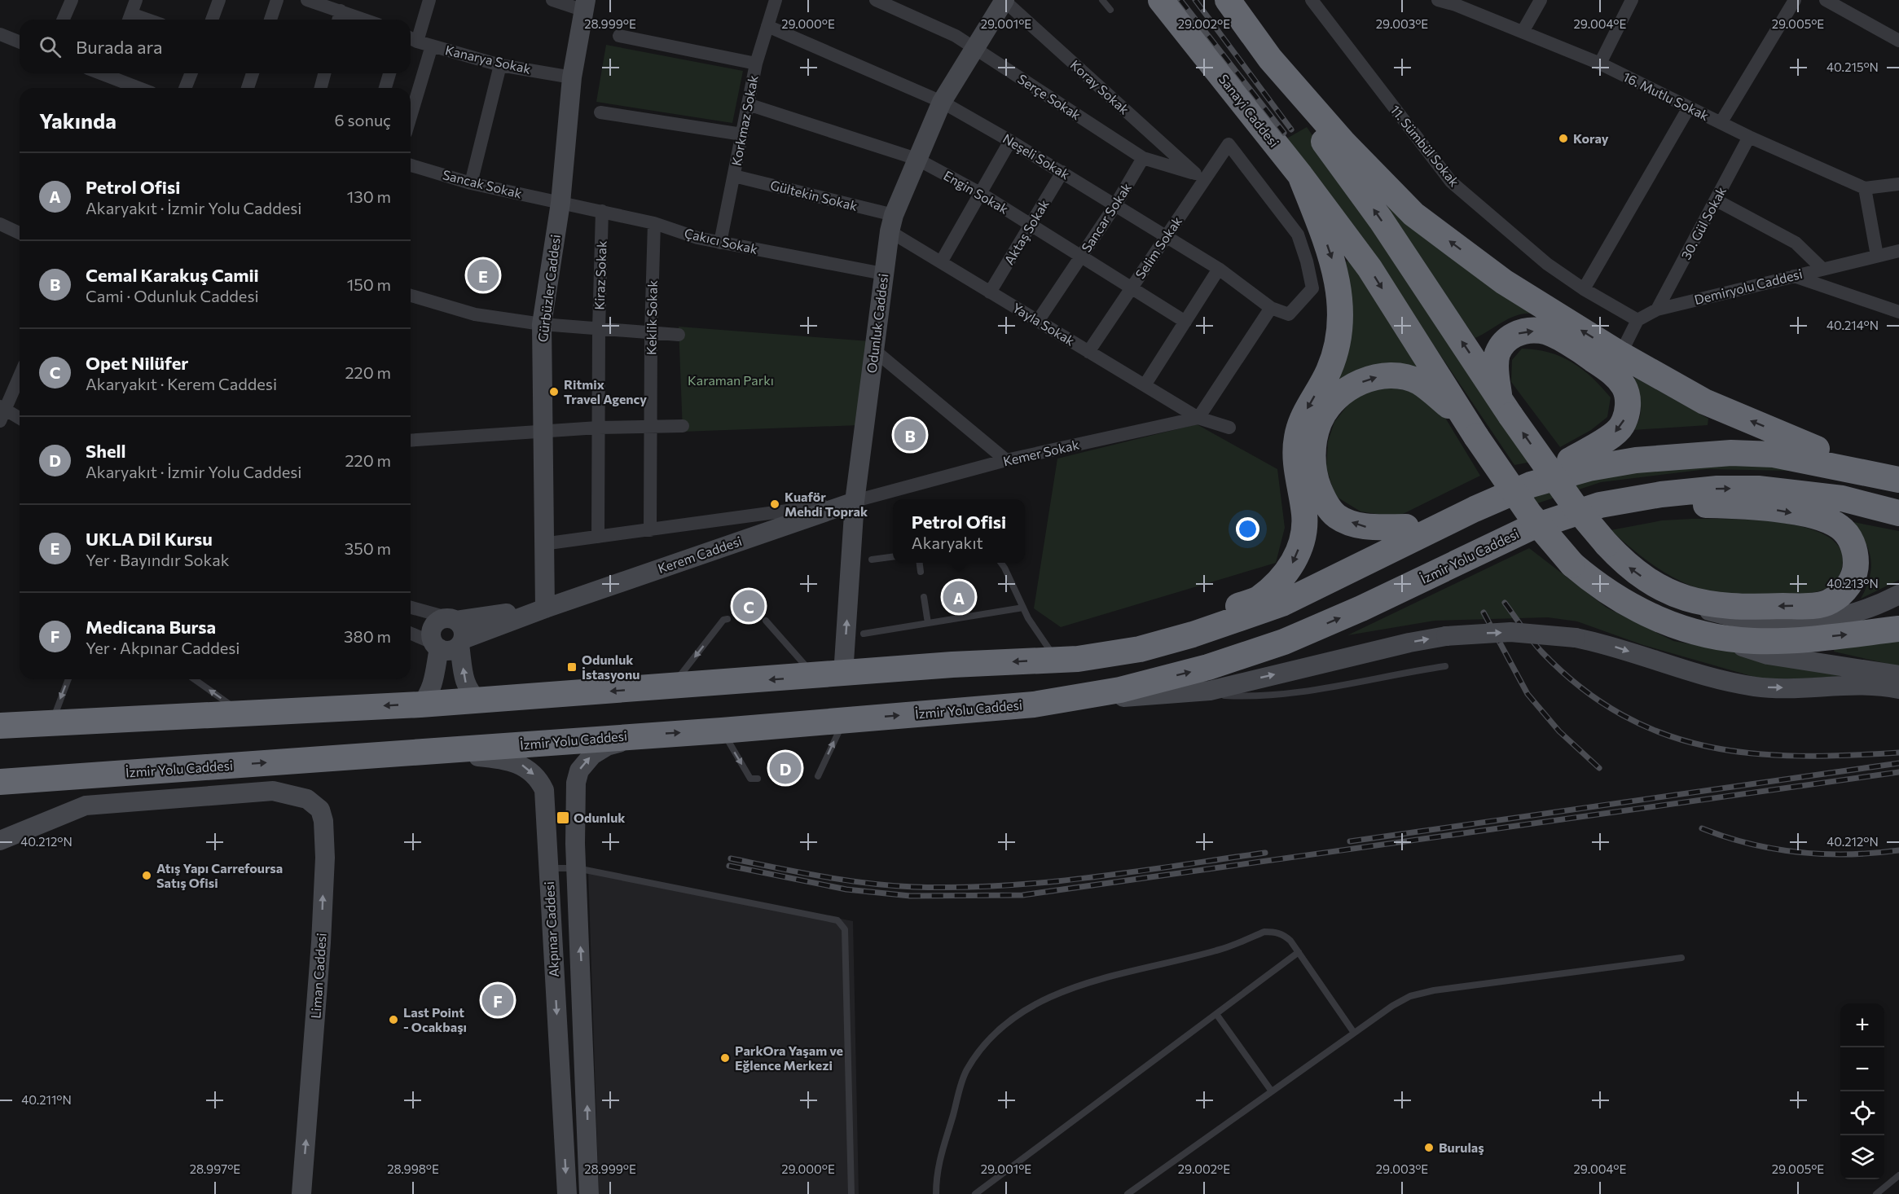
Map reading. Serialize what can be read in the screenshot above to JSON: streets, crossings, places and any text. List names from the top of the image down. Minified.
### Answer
{"streets":{"highway":["Sanayi Caddesi","İzmir Yolu Caddesi"],"street":["Kanarya Sokak","Koray Sokak","16. Mutlu Sokak","Serçe Sokak","Korkmaz Sokak","11. Sümbül Sokak","Neşeli Sokak","Sancak Sokak","Engin Sokak","Gültekin Sokak","Sancar Sokak","30. Gül Sokak","Aktaş Sokak","Çakıcı Sokak","Selim Sokak","Kiraz Sokak","Demiryolu Caddesi","Gürbüzler Caddesi","Keklik Sokak","Odunluk Caddesi","Yayla Sokak","Kemer Sokak","Kerem Caddesi","Akpınar Caddesi","Liman Caddesi"]},"crossings":[["Kanarya Sokak","Gürbüzler Caddesi"],["Koray Sokak","Serçe Sokak"],["Koray Sokak","Sancar Sokak"],["Koray Sokak","Odunluk Caddesi"],["16. Mutlu Sokak","30. Gül Sokak"],["Serçe Sokak","Sancar Sokak"],["Serçe Sokak","Odunluk Caddesi"],["Korkmaz Sokak","Neşeli Sokak"],["Korkmaz Sokak","Engin Sokak"],["Korkmaz Sokak","Gültekin Sokak"],["Korkmaz Sokak","Çakıcı Sokak"],["11. Sümbül Sokak","Demiryolu Caddesi"],["Neşeli Sokak","Sancar Sokak"],["Neşeli Sokak","Aktaş Sokak"],["Neşeli Sokak","Selim Sokak"],["Neşeli Sokak","Odunluk Caddesi"],["Sancak Sokak","Çakıcı Sokak"],["Sancak Sokak","Gürbüzler Caddesi"],["Engin Sokak","Sancar Sokak"],["Engin Sokak","Aktaş Sokak"],["Engin Sokak","Selim Sokak"],["Engin Sokak","Odunluk Caddesi"],["Gültekin Sokak","Odunluk Caddesi"],["Gültekin Sokak","Yayla Sokak"],["Sancar Sokak","Yayla Sokak"],["30. Gül Sokak","Demiryolu Caddesi"],["Aktaş Sokak","Yayla Sokak"],["Çakıcı Sokak","Kiraz Sokak"],["Çakıcı Sokak","Gürbüzler Caddesi"],["Çakıcı Sokak","Keklik Sokak"],["Çakıcı Sokak","Odunluk Caddesi"],["Selim Sokak","Yayla Sokak"],["Kiraz Sokak","Kemer Sokak"],["Gürbüzler Caddesi","Kemer Sokak"],["Gürbüzler Caddesi","Kerem Caddesi"],["Keklik Sokak","Kemer Sokak"],["Odunluk Caddesi","Yayla Sokak"],["Odunluk Caddesi","Kemer Sokak"],["Odunluk Caddesi","Kerem Caddesi"],["Yayla Sokak","Kemer Sokak"],["Kemer Sokak","Kerem Caddesi"],["İzmir Yolu Caddesi","Akpınar Caddesi"]],"parks":["Karaman Parkı"],"places":{"other":["Koray","Ritmix Travel Agency","Kuaför Mehdi Toprak","Atış Yapı Carrefoursa Satış Ofisi","Last Point - Ocakbaşı","ParkOra Yaşam ve Eğlence Merkezi","Burulaş"],"transit":["Odunluk İstasyonu","Odunluk"]},"page":{"search":"Burada ara","heading":["Yakında","6 sonuç"],"list":[{"mark":"A","name":"Petrol Ofisi","note":"Akaryakıt · İzmir Yolu Caddesi","value":"130 m"},{"mark":"B","name":"Cemal Karakuş Camii","note":"Cami · Odunluk Caddesi","value":"150 m"},{"mark":"C","name":"Opet Nilüfer","note":"Akaryakıt · Kerem Caddesi","value":"220 m"},{"mark":"D","name":"Shell","note":"Akaryakıt · İzmir Yolu Caddesi","value":"220 m"},{"mark":"E","name":"UKLA Dil Kursu","note":"Yer · Bayındır Sokak","value":"350 m"},{"mark":"F","name":"Medicana Bursa","note":"Yer · Akpınar Caddesi","value":"380 m"}],"pins":["E","B","A","C","D","F"],"popup":["Petrol Ofisi","Akaryakıt"],"map_buttons":["+","−"]},"coordinates":["28.999°E","29.000°E","29.001°E","29.002°E","29.003°E","29.004°E","29.005°E","40.215°N","40.214°N","40.213°N","40.212°N","40.211°N","28.997°E","28.998°E"]}
